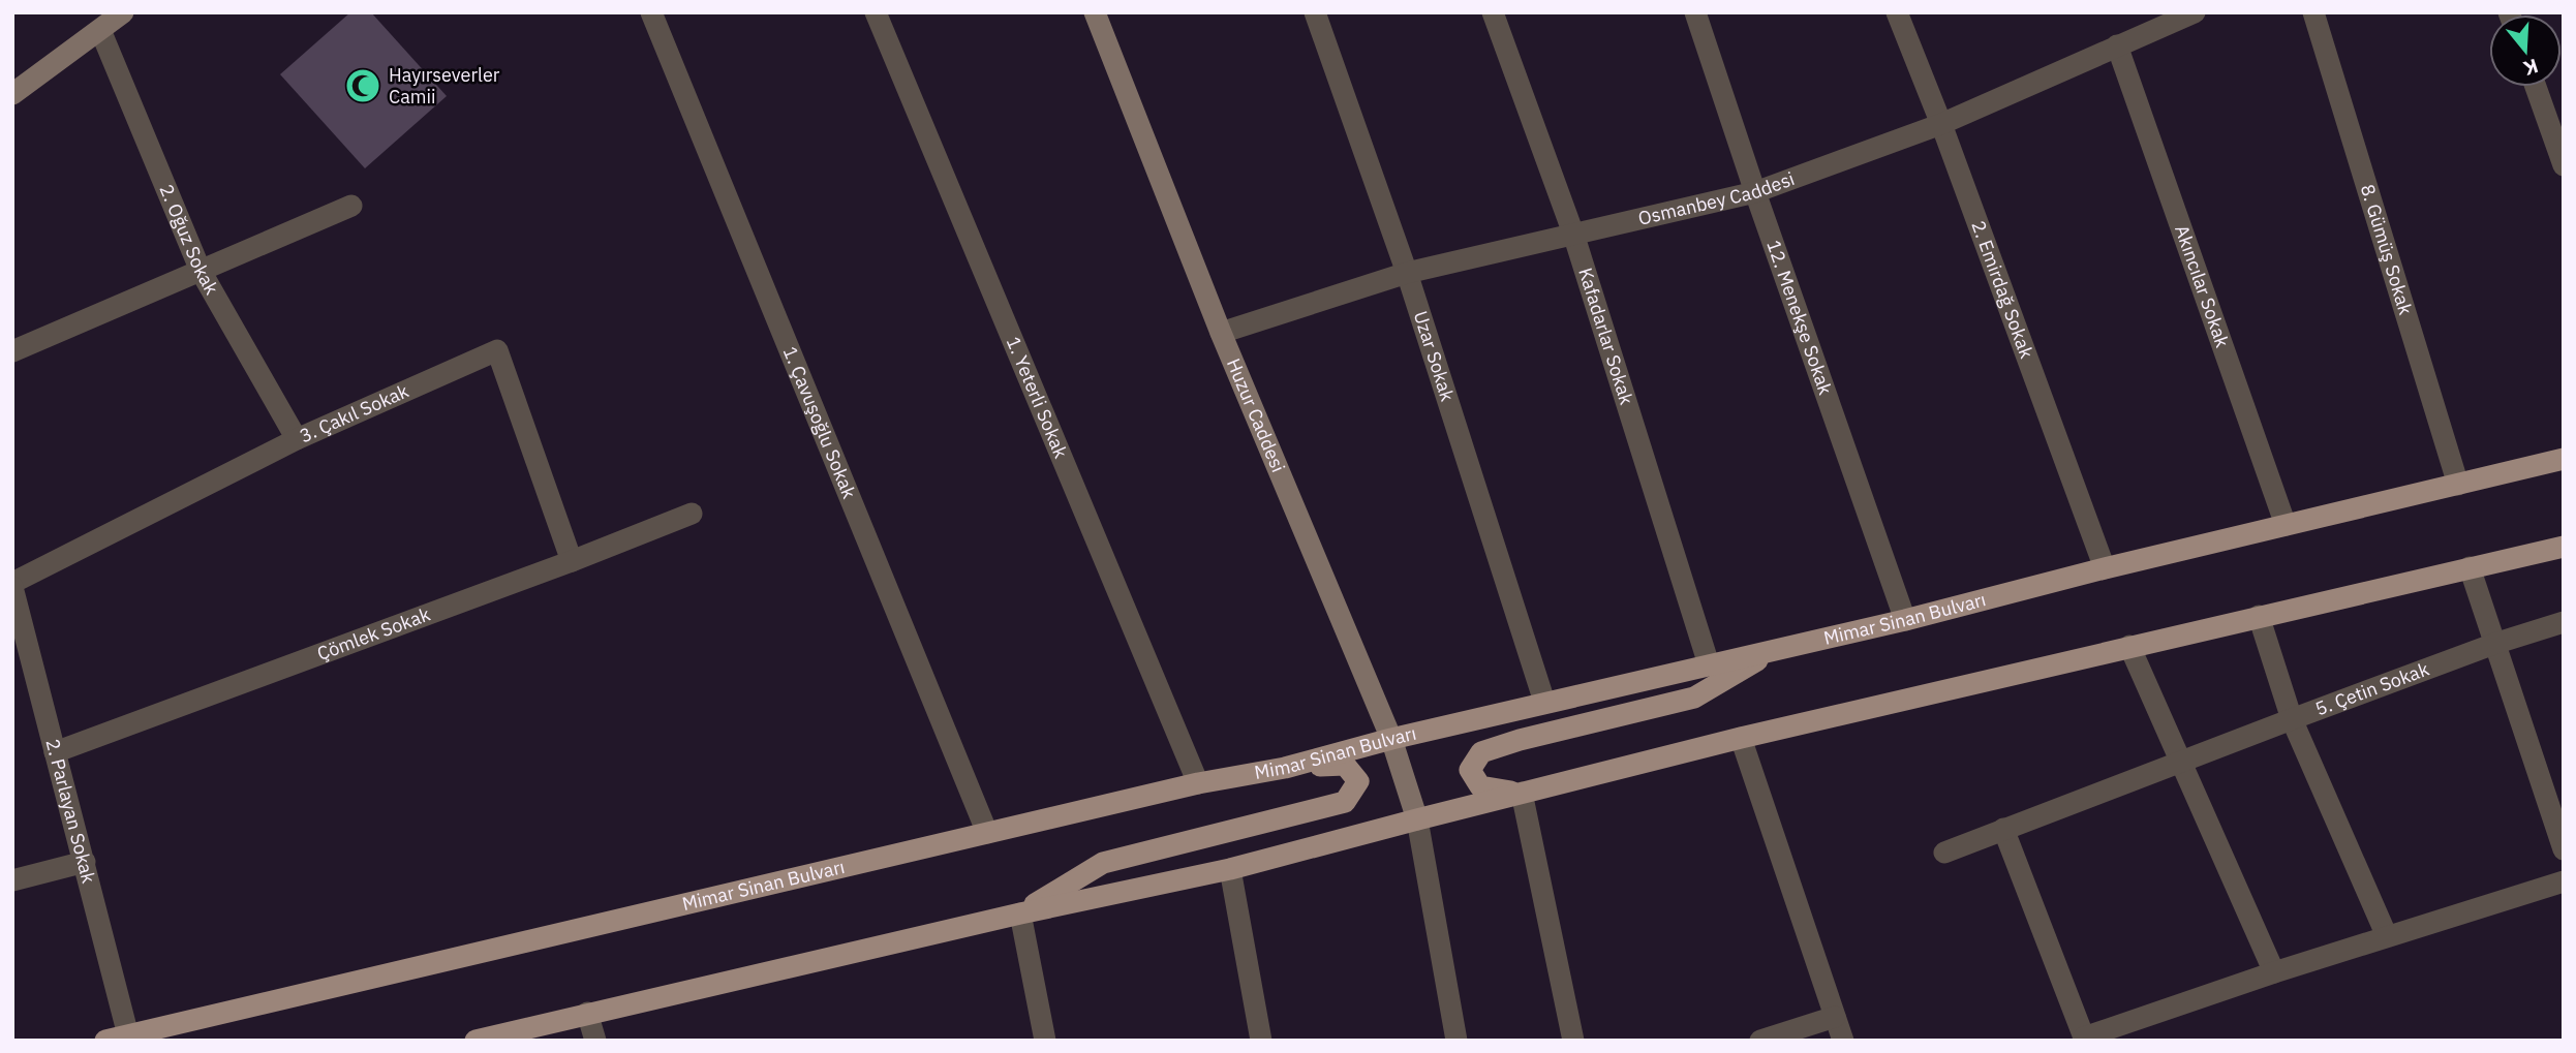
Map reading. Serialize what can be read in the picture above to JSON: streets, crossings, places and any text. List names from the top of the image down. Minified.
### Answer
{"streets":{"main road":["Huzur Caddesi","Mimar Sinan Bulvarı"],"street":["Osmanbey Caddesi","2. Oğuz Sokak","8. Gümüş Sokak","Akıncılar Sokak","2. Emirdağ Sokak","12. Menekşe Sokak","Kafadarlar Sokak","Uzar Sokak","1. Yeterli Sokak","3. Çakıl Sokak","1. Çavuşoğlu Sokak","Çömlek Sokak","5. Çetin Sokak","2. Parlayan Sokak"]},"crossings":[["Osmanbey Caddesi","Akıncılar Sokak"],["Osmanbey Caddesi","2. Emirdağ Sokak"],["Osmanbey Caddesi","12. Menekşe Sokak"],["Osmanbey Caddesi","Kafadarlar Sokak"],["Osmanbey Caddesi","Uzar Sokak"],["Osmanbey Caddesi","Huzur Caddesi"],["2. Oğuz Sokak","3. Çakıl Sokak"],["8. Gümüş Sokak","Mimar Sinan Bulvarı"],["Akıncılar Sokak","Mimar Sinan Bulvarı"],["2. Emirdağ Sokak","Mimar Sinan Bulvarı"],["12. Menekşe Sokak","Mimar Sinan Bulvarı"],["Kafadarlar Sokak","Mimar Sinan Bulvarı"],["Uzar Sokak","Mimar Sinan Bulvarı"],["1. Yeterli Sokak","Mimar Sinan Bulvarı"],["3. Çakıl Sokak","Çömlek Sokak"],["3. Çakıl Sokak","2. Parlayan Sokak"],["Huzur Caddesi","Mimar Sinan Bulvarı"],["1. Çavuşoğlu Sokak","Mimar Sinan Bulvarı"],["Mimar Sinan Bulvarı","2. Parlayan Sokak"],["Çömlek Sokak","2. Parlayan Sokak"]],"places":{"mosque":["Hayırseverler Camii"]},"north":"bottom"}
